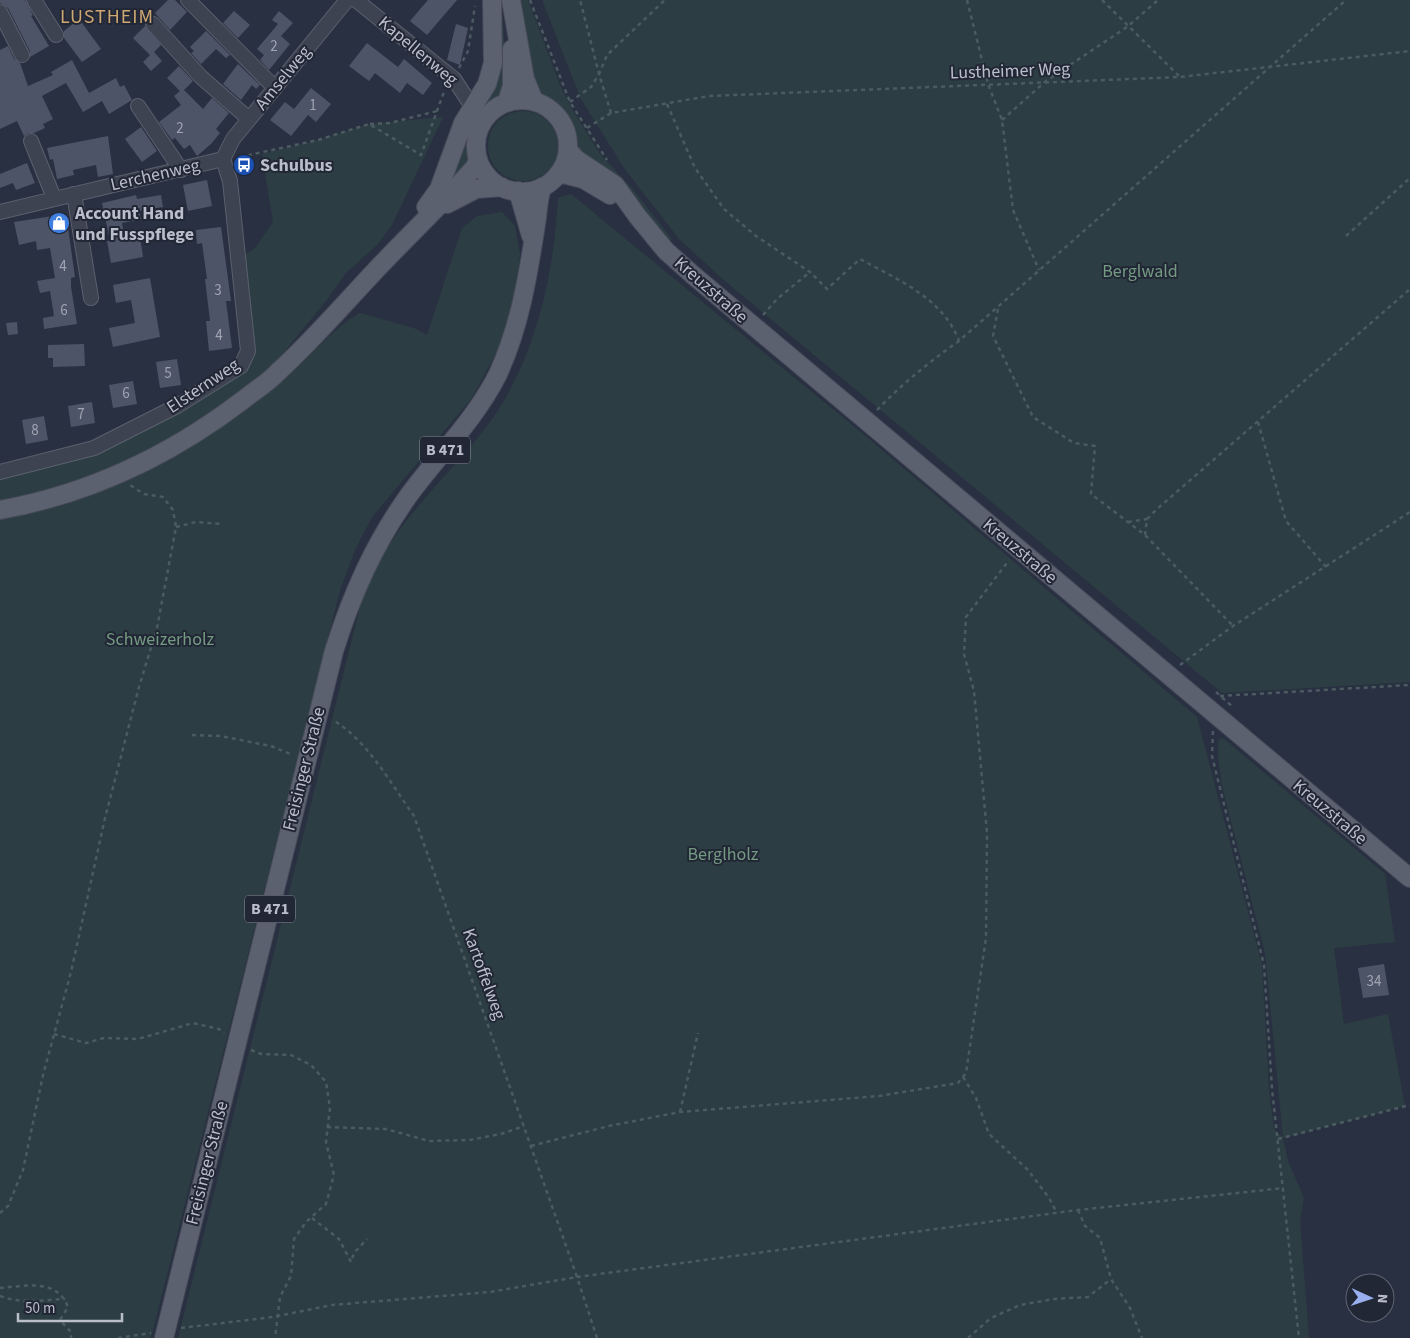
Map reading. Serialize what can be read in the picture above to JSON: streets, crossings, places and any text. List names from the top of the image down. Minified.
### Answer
{"streets":{"main road":["Kreuzstraße","B 471","Freisinger Straße"],"street":["Kapellenweg","Amselweg","Lerchenweg","Elsternweg"],"path":["Lustheimer Weg","Kartoffelweg"]},"crossings":[["Amselweg","Lerchenweg"],["Amselweg","Elsternweg"],["Lerchenweg","Elsternweg"],["Kreuzstraße","B 471"],["B 471","Freisinger Straße"],["Freisinger Straße","Kartoffelweg"]],"districts":["LUSTHEIM"],"parks":["Berglwald","Schweizerholz","Berglholz"],"places":{"bus stop":["Schulbus"],"shop":["Account Hand und Fusspflege"]},"house_numbers":["2","1","2","4","3","6","4","5","6","7","8","34"],"scale_bar":"50 m","north":"right"}
